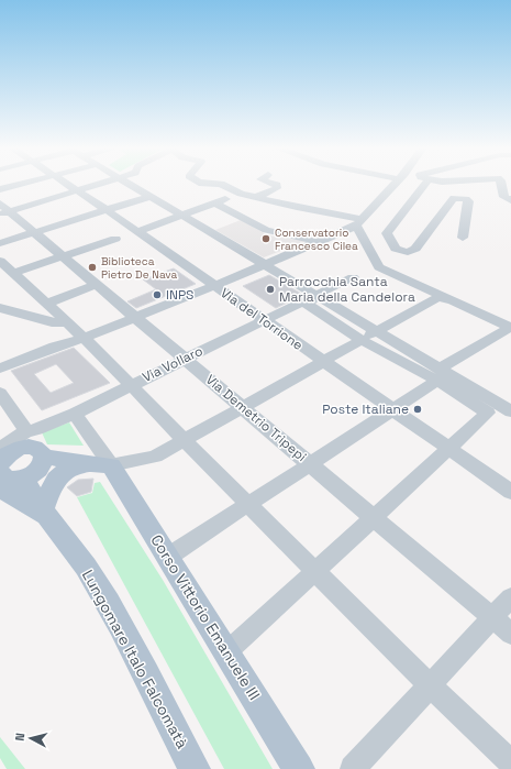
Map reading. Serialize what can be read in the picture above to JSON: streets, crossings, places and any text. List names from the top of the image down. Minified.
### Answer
{"streets":{"main road":["Corso Vittorio Emanuele III","Lungomare Italo Falcomatà"],"street":["Via del Torrione","Via Vollaro","Via Demetrio Tripepi"]},"crossings":[["Via del Torrione","Via Vollaro"],["Via Vollaro","Via Demetrio Tripepi"],["Via Vollaro","Corso Vittorio Emanuele III"]],"places":["Conservatorio Francesco Cilea","Biblioteca Pietro De Nava","Parrocchia Santa Maria della Candelora","INPS","Poste Italiane"],"north":"left"}
